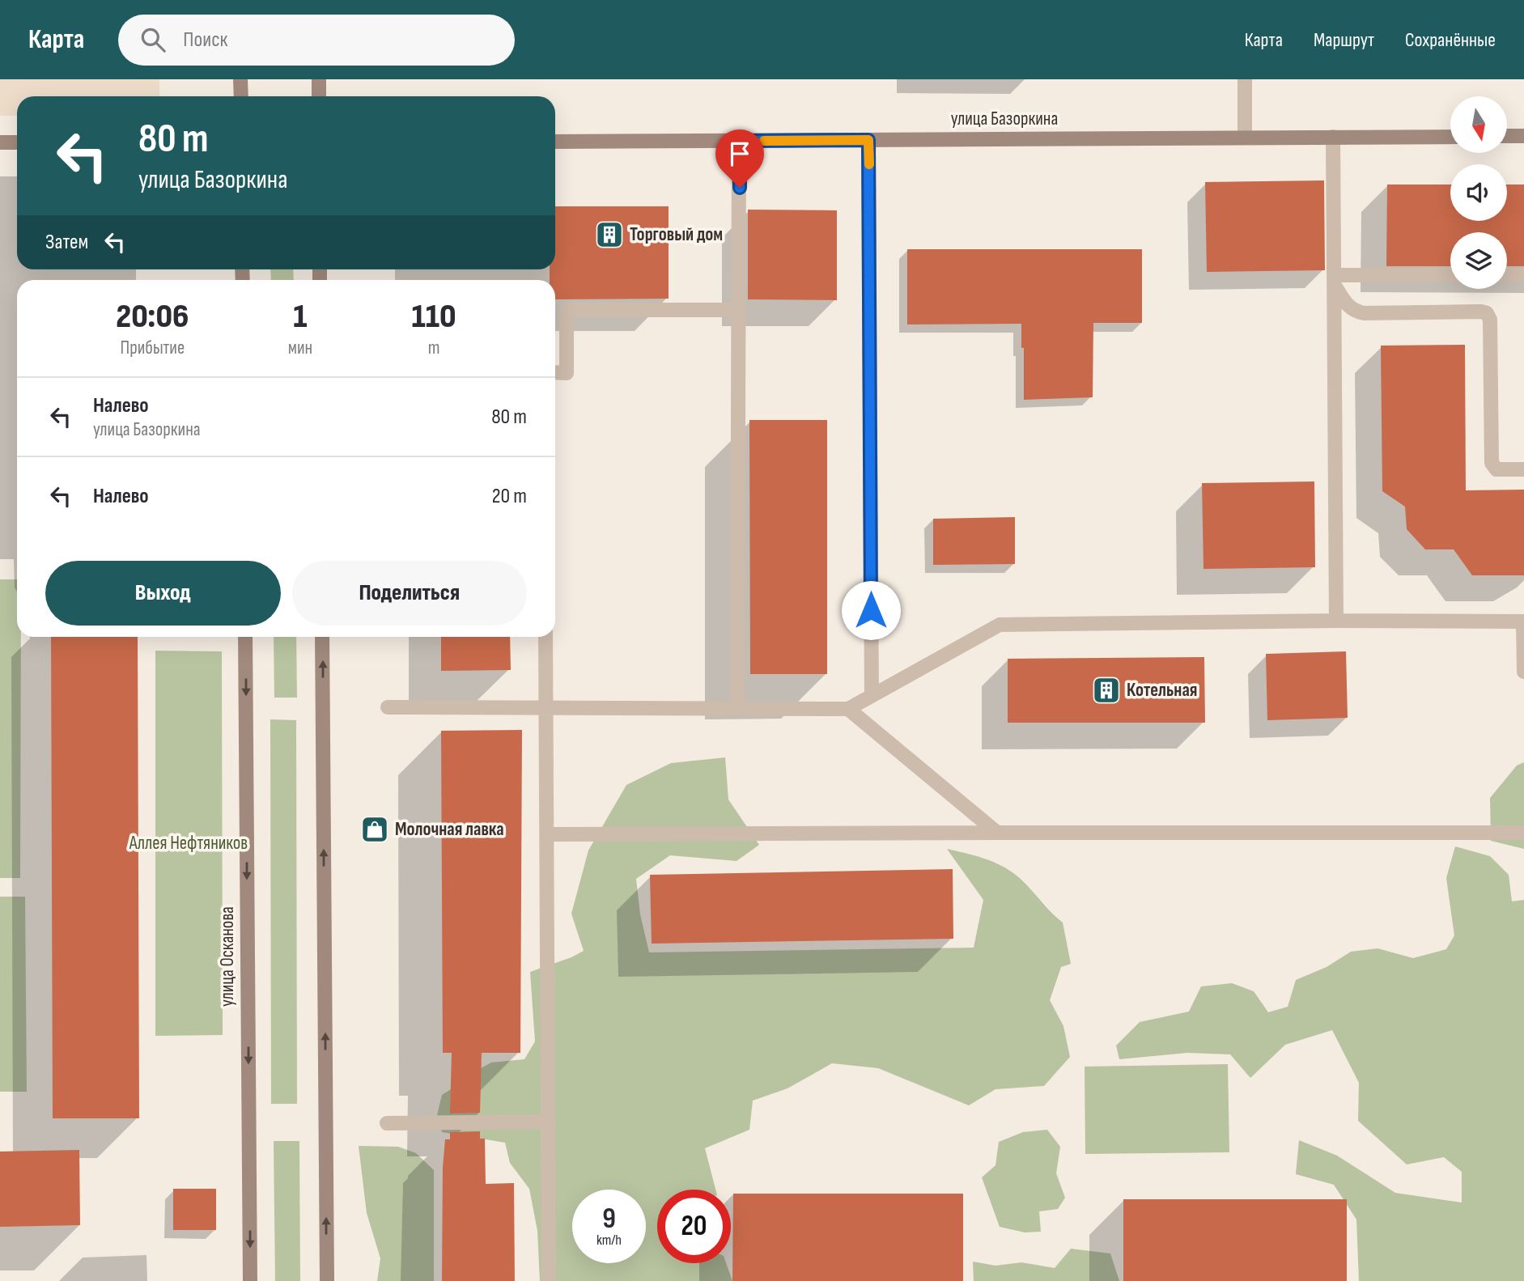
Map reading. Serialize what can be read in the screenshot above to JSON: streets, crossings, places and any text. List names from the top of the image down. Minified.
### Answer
{"streets":{"street":["улица Базоркина","улица Осканова"]},"parks":["Аллея Нефтяников"],"places":{"building":["Торговый дом","Котельная"],"shop":["Молочная лавка"]},"north":"bottom","page":{"header":"Карта","search":"Поиск","nav":["Карта","Маршрут","Сохранённые"],"turn":["80 m","улица Базоркина"],"then":"Затем","eta":["20:06","Прибытие","1","мин","110","m"],"list":[{"name":"Налево","note":"улица Базоркина","value":"80 m"},{"name":"Налево","value":"20 m"}],"buttons":["Выход","Поделиться"],"speed":"9 km/h","limit":"20"}}
